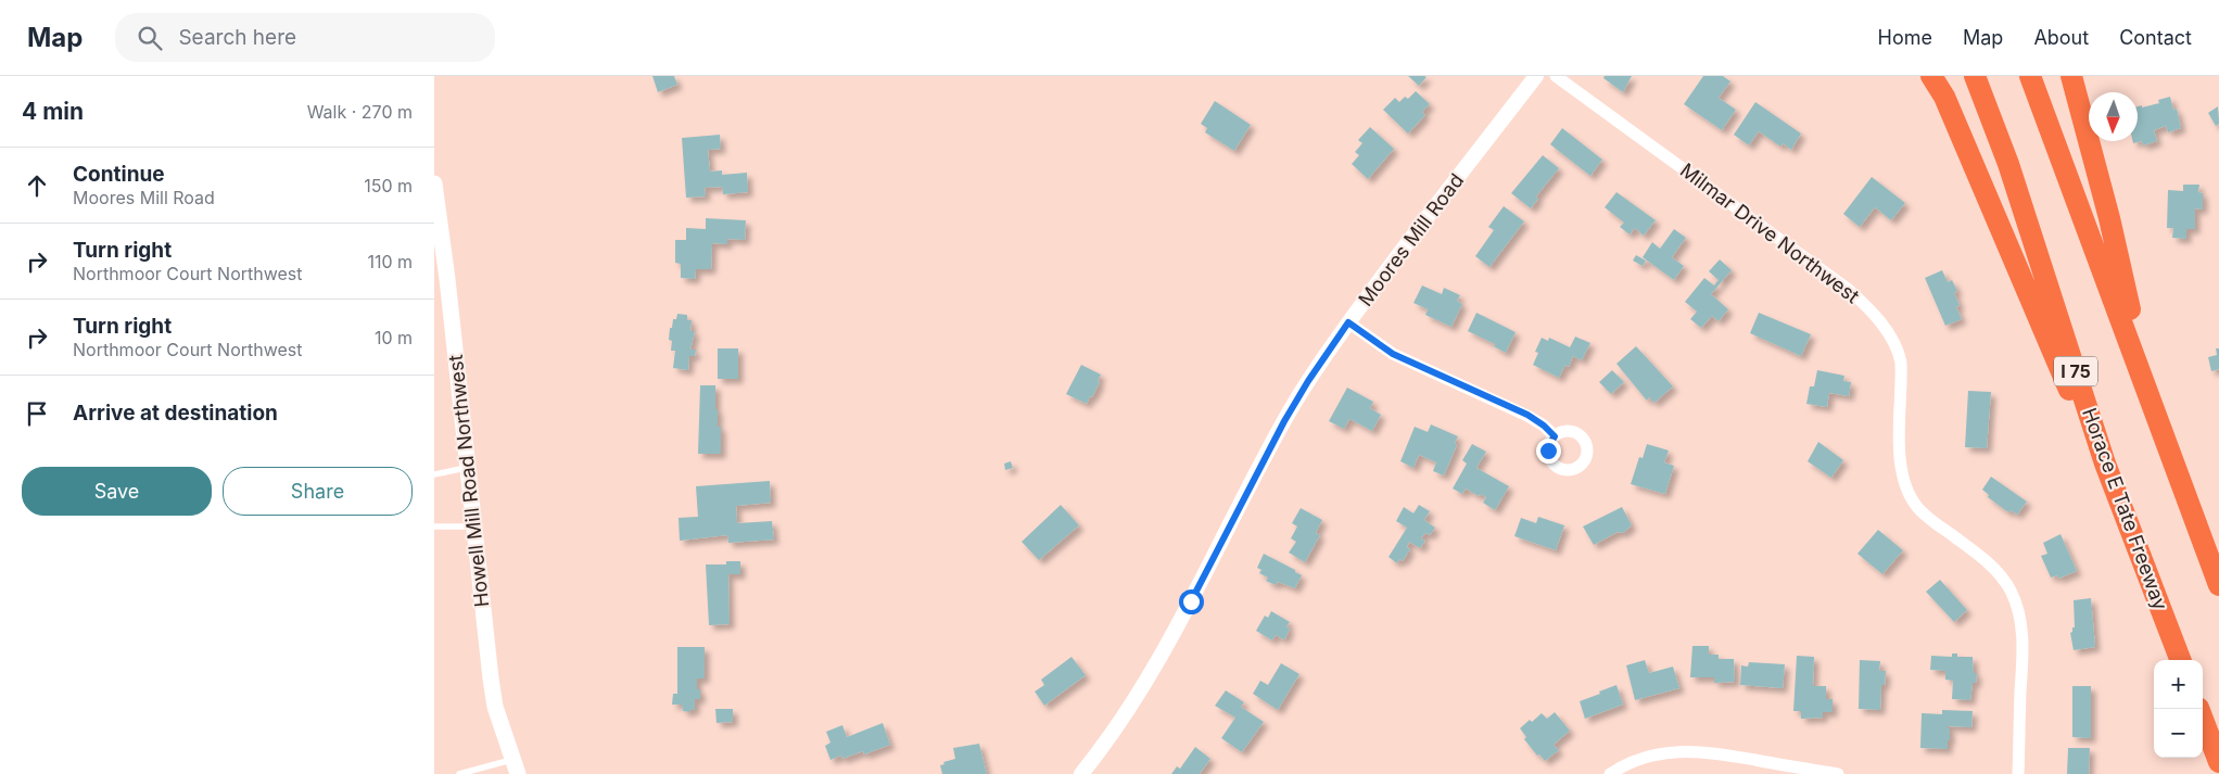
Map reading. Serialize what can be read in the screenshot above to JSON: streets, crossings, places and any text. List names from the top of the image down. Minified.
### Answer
{"streets":{"highway":["I 75","Horace E Tate Freeway"],"main road":["Howell Mill Road Northwest"],"street":["Milmar Drive Northwest","Moores Mill Road"]},"north":"bottom","page":{"header":"Map","search":"Search here","nav":["Home","Map","About","Contact"],"heading":["4 min","Walk · 270 m"],"list":[["Continue","Moores Mill Road","150 m"],["Turn right","Northmoor Court Northwest","110 m"],["Turn right","Northmoor Court Northwest","10 m"],"Arrive at destination"],"buttons":["Save","Share"],"map_buttons":["+","−"]}}
